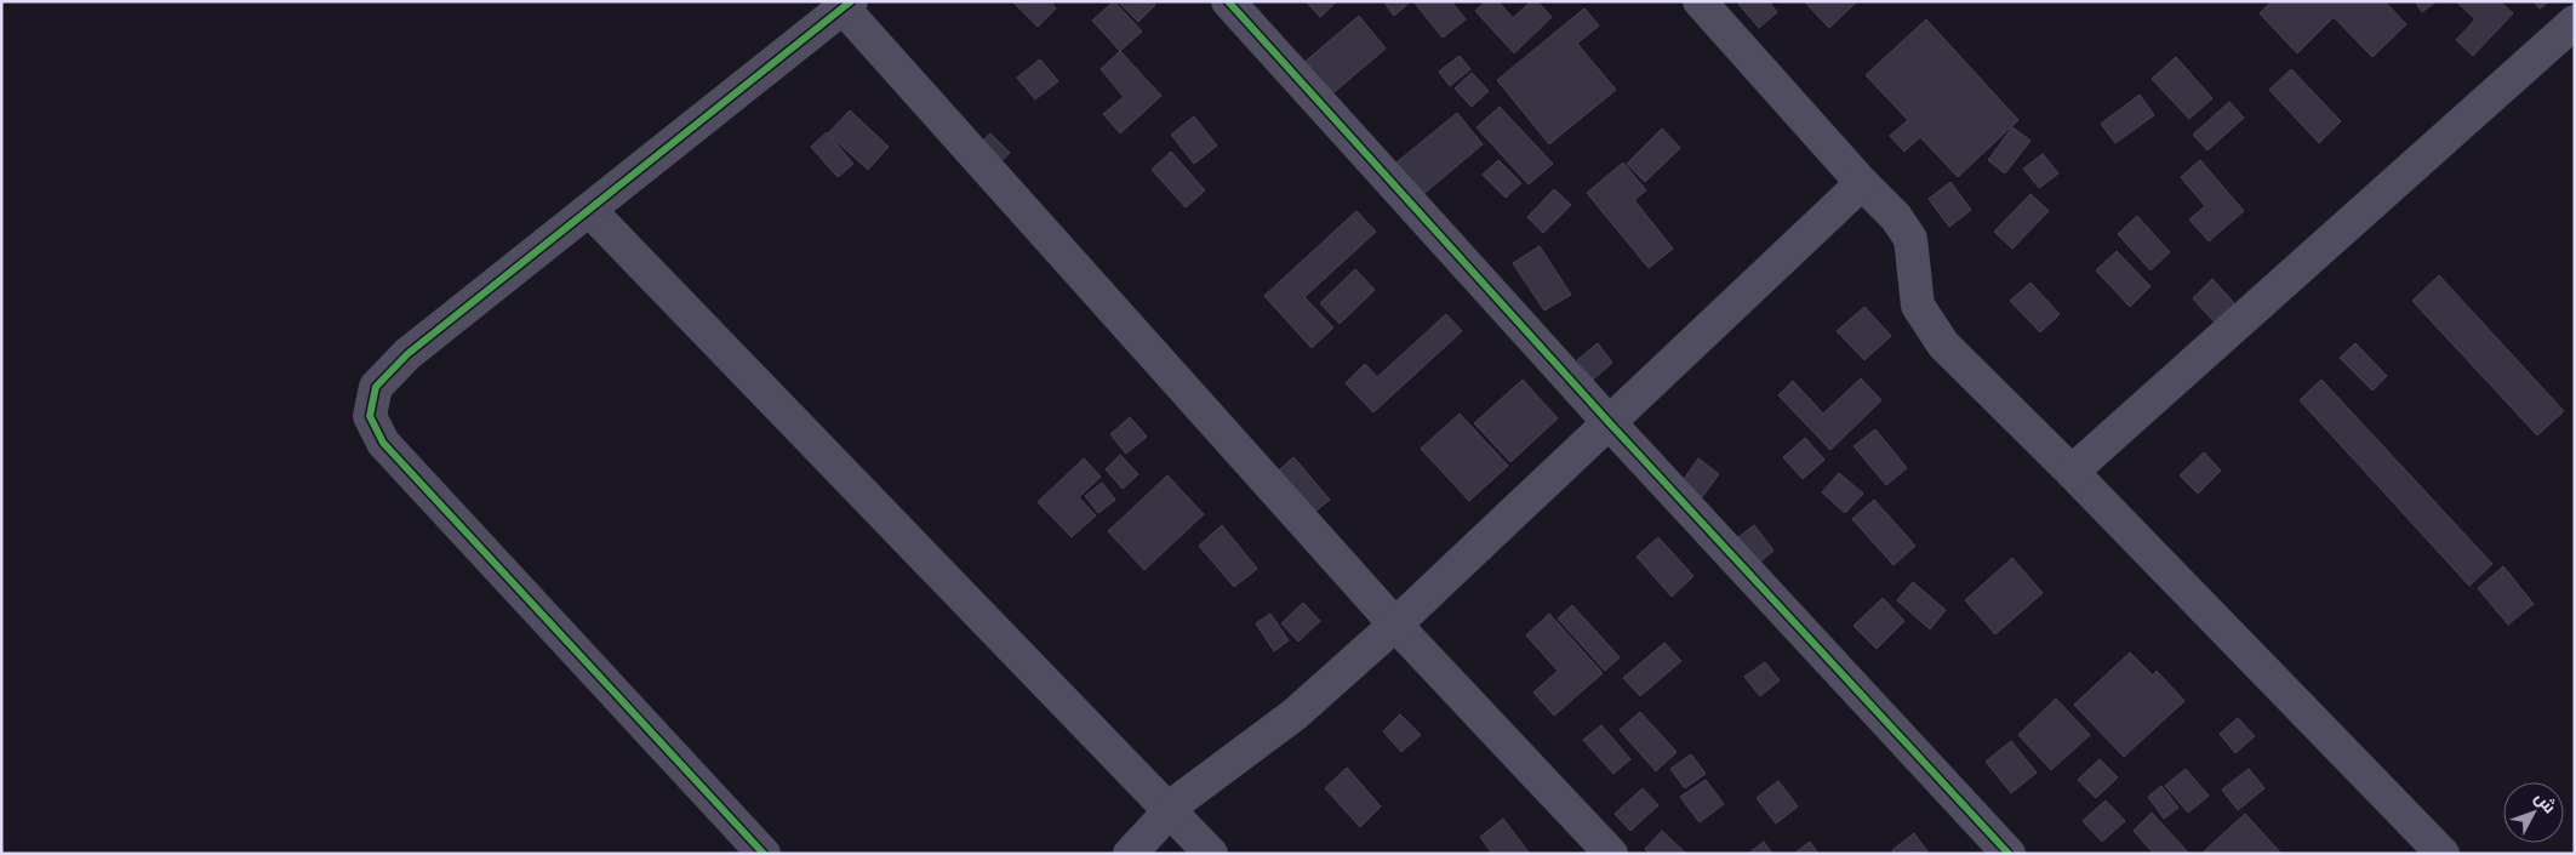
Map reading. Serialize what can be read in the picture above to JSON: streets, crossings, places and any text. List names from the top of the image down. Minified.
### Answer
{"north":"top right"}
